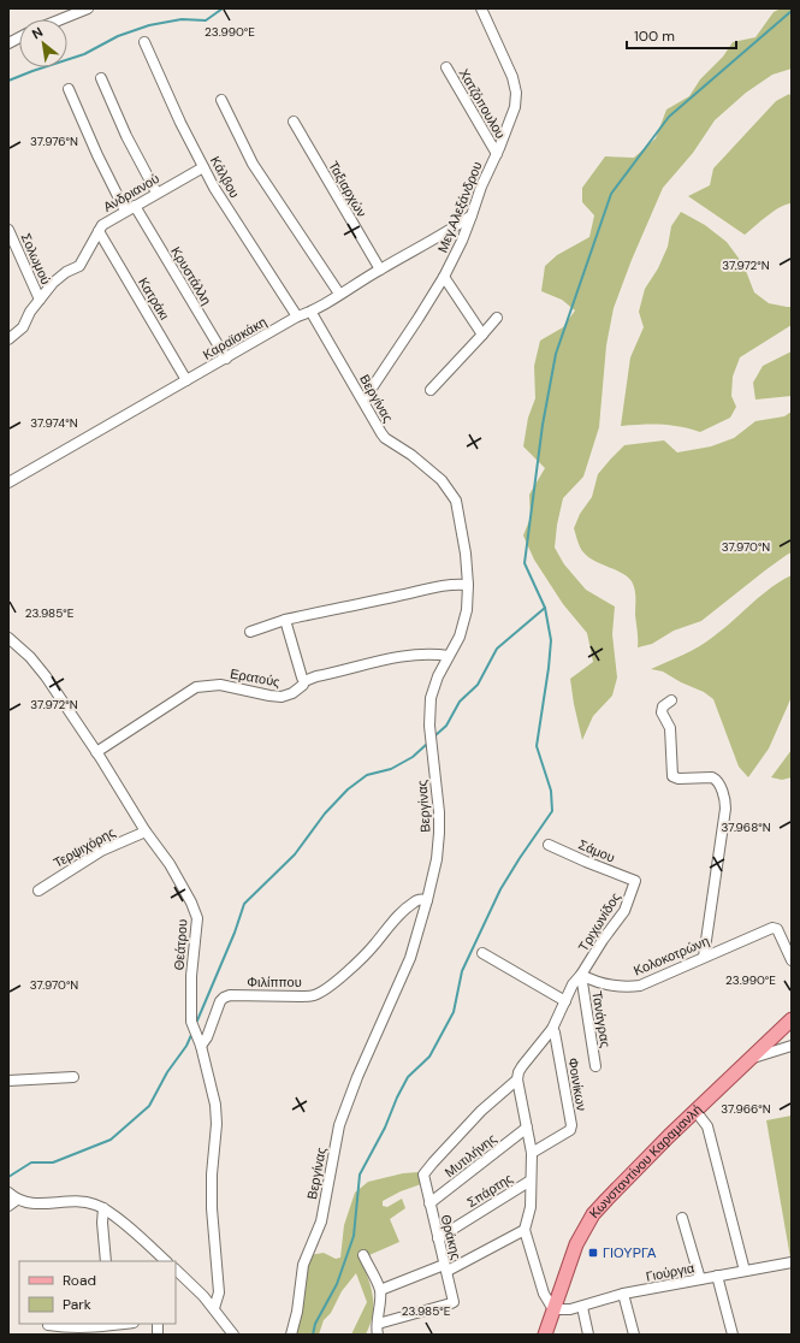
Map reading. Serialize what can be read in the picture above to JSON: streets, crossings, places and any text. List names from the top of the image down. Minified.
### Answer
{"streets":{"main road":["Κωνσταντίνου Καραμανλή"],"street":["Χατζόπουλου","Κάλβου","Ταξιαρχών","Ανδριανού","Μεγ.Αλεξάνδρου","Σολωμού","Κρυστάλλη","Κατράκι","Καραϊσκάκη","Βεργίνας","Ερατούς","Τερψιχόρης","Σάμου","Τριχωνίδος","Θεάτρου","Κολοκοτρώνη","Φιλίππου","Τανάγρας","Φοινίκων","Μυτιλήνης","Σπάρτης","Θράκης","Γιούργια"]},"crossings":[["Χατζόπουλου","Μεγ.Αλεξάνδρου"],["Κάλβου","Ανδριανού"],["Κάλβου","Καραϊσκάκη"],["Ταξιαρχών","Καραϊσκάκη"],["Ανδριανού","Σολωμού"],["Ανδριανού","Κρυστάλλη"],["Ανδριανού","Κατράκι"],["Μεγ.Αλεξάνδρου","Καραϊσκάκη"],["Μεγ.Αλεξάνδρου","Βεργίνας"],["Κρυστάλλη","Καραϊσκάκη"],["Κατράκι","Καραϊσκάκη"],["Καραϊσκάκη","Βεργίνας"],["Βεργίνας","Ερατούς"],["Βεργίνας","Φιλίππου"],["Ερατούς","Θεάτρου"],["Τερψιχόρης","Θεάτρου"],["Σάμου","Τριχωνίδος"],["Τριχωνίδος","Κολοκοτρώνη"],["Τριχωνίδος","Τανάγρας"],["Θεάτρου","Φιλίππου"],["Κολοκοτρώνη","Τανάγρας"],["Μυτιλήνης","Θράκης"],["Κωνσταντίνου Καραμανλή","Γιούργια"],["Σπάρτης","Θράκης"]],"places":{"transit":["ΓΙΟΥΡΓΑ"]},"legend":["Road","Park"],"scale_bar":"100 m","north":"top left","coordinates":["23.990°E","37.976°N","37.972°N","37.974°N","37.970°N","23.985°E","37.968°N","37.966°N"]}
